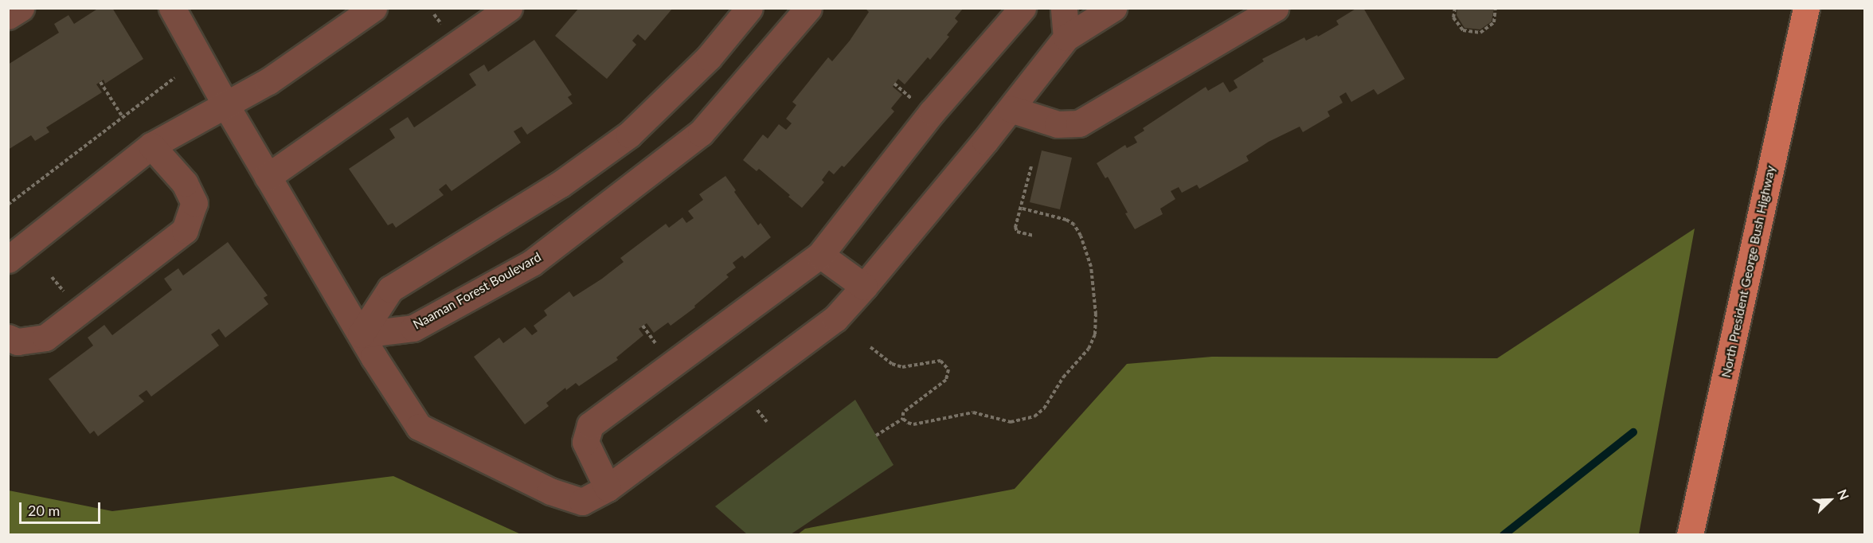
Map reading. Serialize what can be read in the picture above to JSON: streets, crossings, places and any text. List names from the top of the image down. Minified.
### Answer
{"streets":{"main road":["North President George Bush Highway"],"street":["Naaman Forest Boulevard"]},"scale_bar":"20 m","north":"top right"}
